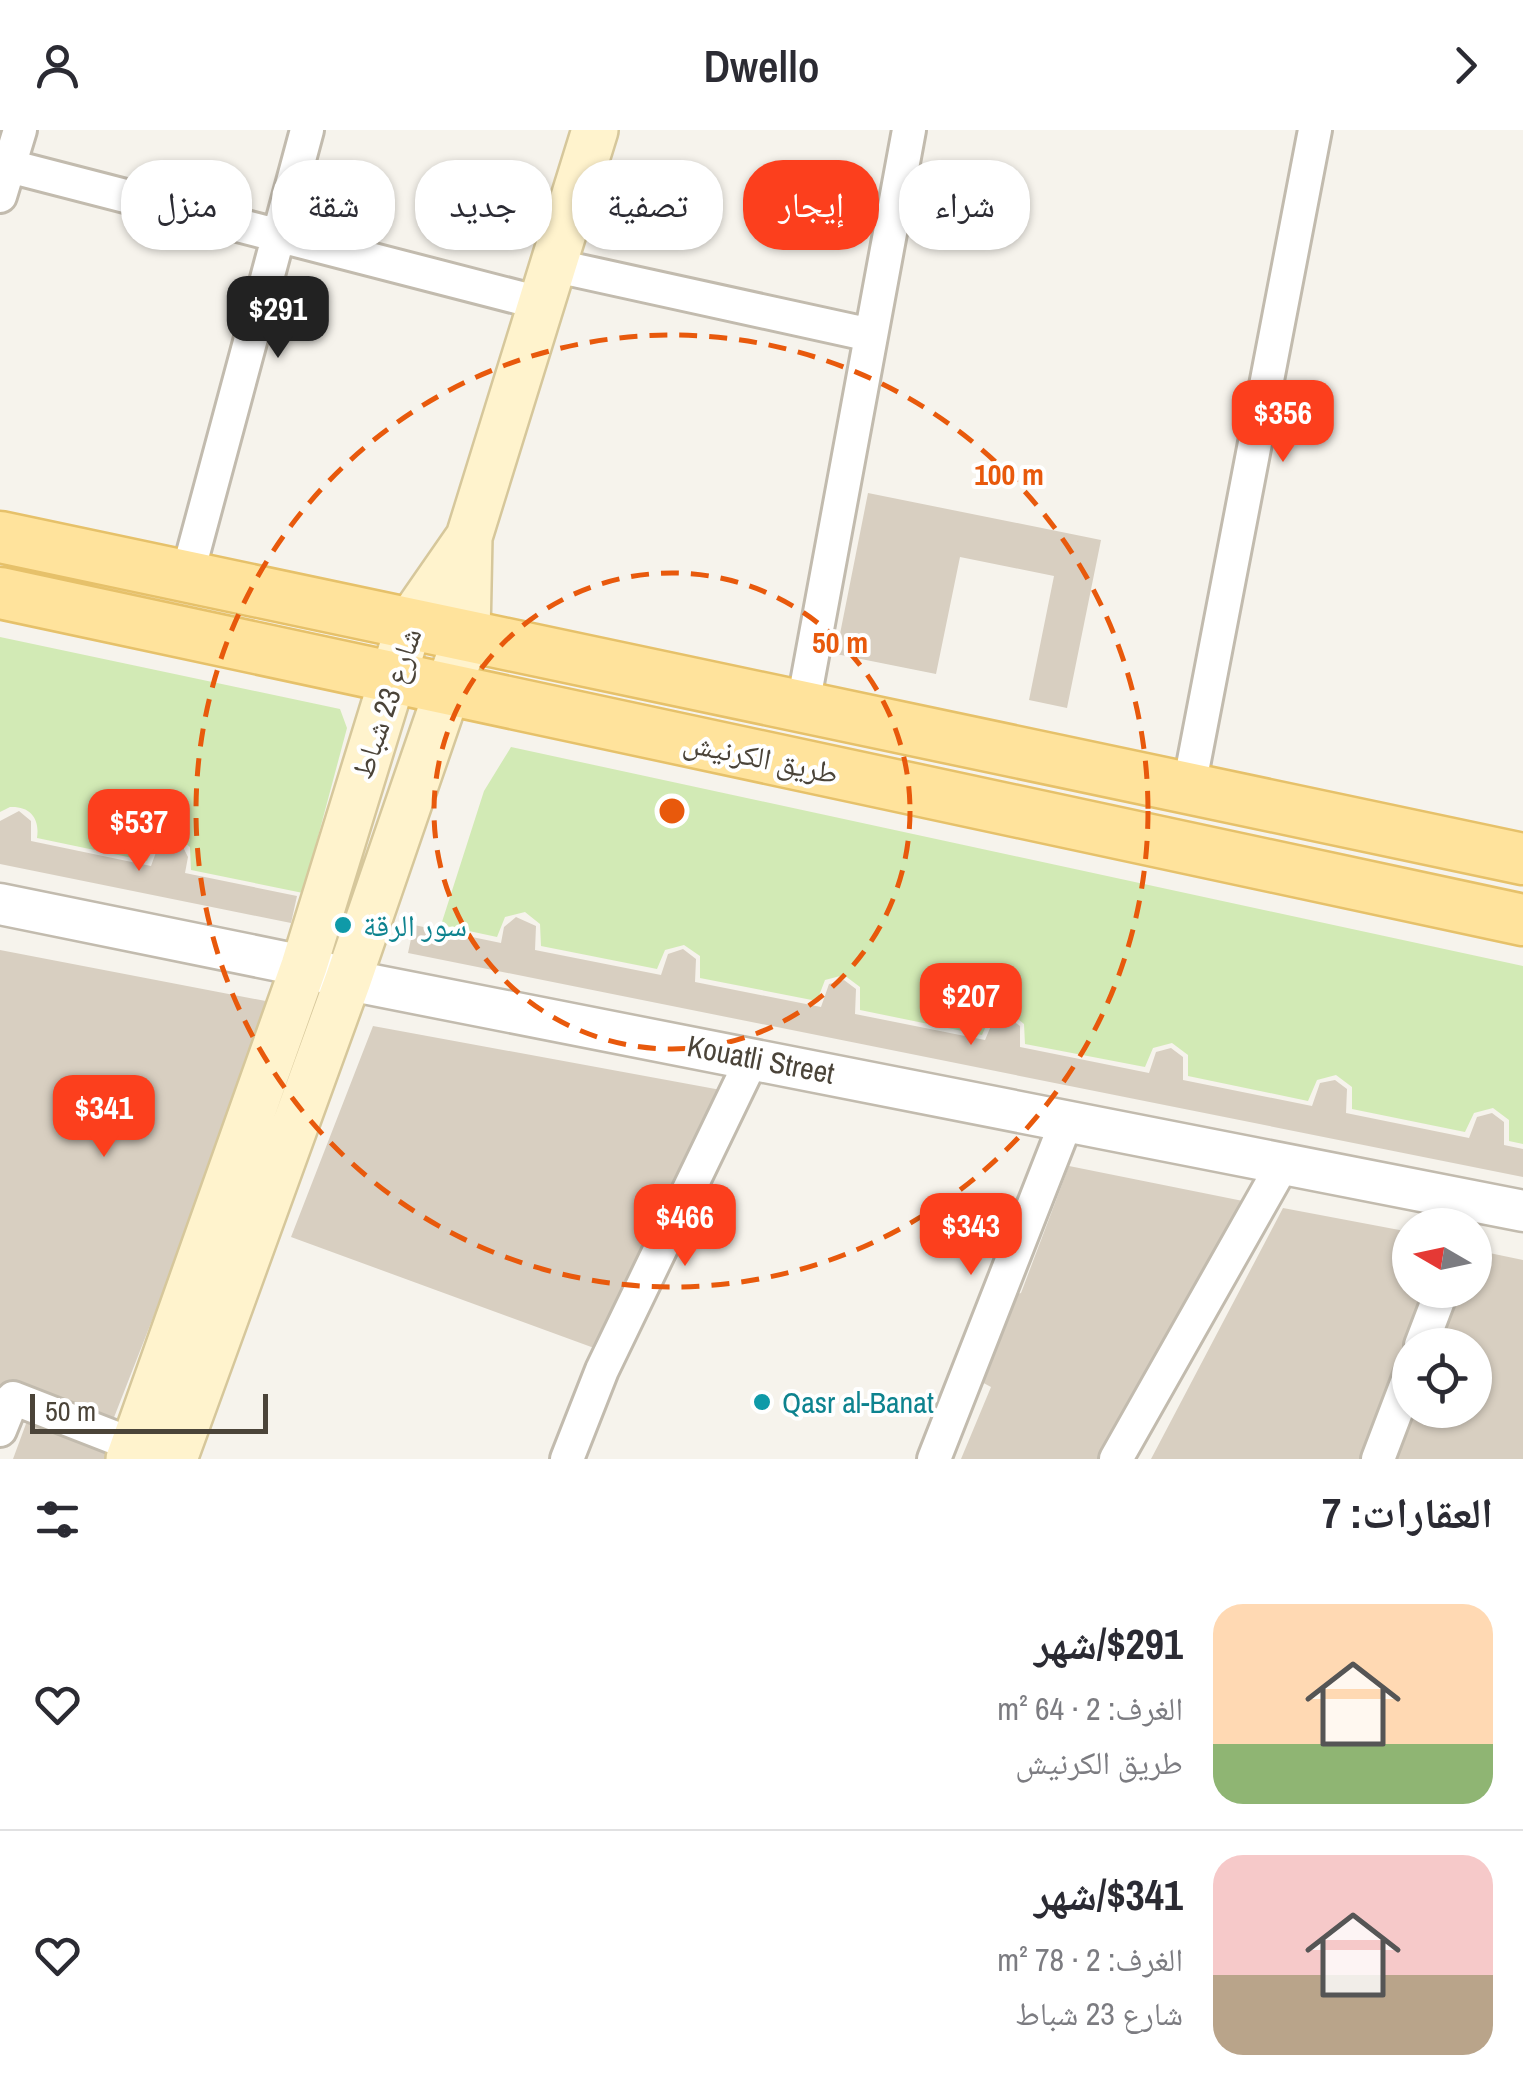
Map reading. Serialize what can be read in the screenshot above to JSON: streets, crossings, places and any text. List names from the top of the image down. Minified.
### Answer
{"streets":{"main road":["شارع 23 شباط","طريق الكرنيش"],"street":["Kouatli Street"]},"crossings":[["شارع 23 شباط","طريق الكرنيش"],["شارع 23 شباط","Kouatli Street"]],"places":["سور الرقة","Qasr al-Banat"],"scale_bar":"50 m","north":"left","page":{"header":"Dwello","chip":["شراء","إيجار","تصفية","جديد","شقة","منزل"],"price":["$291","$356","$537","$207","$341","$466","$343"],"scale":"50 m","heading":"العقارات: 7","list":[{"name":"$291/شهر","note":"الغرف: 2 · 64 m² · طريق الكرنيش"},{"name":"$341/شهر","note":"الغرف: 2 · 78 m² · شارع 23 شباط"}]},"rings":["100 m","50 m"]}
